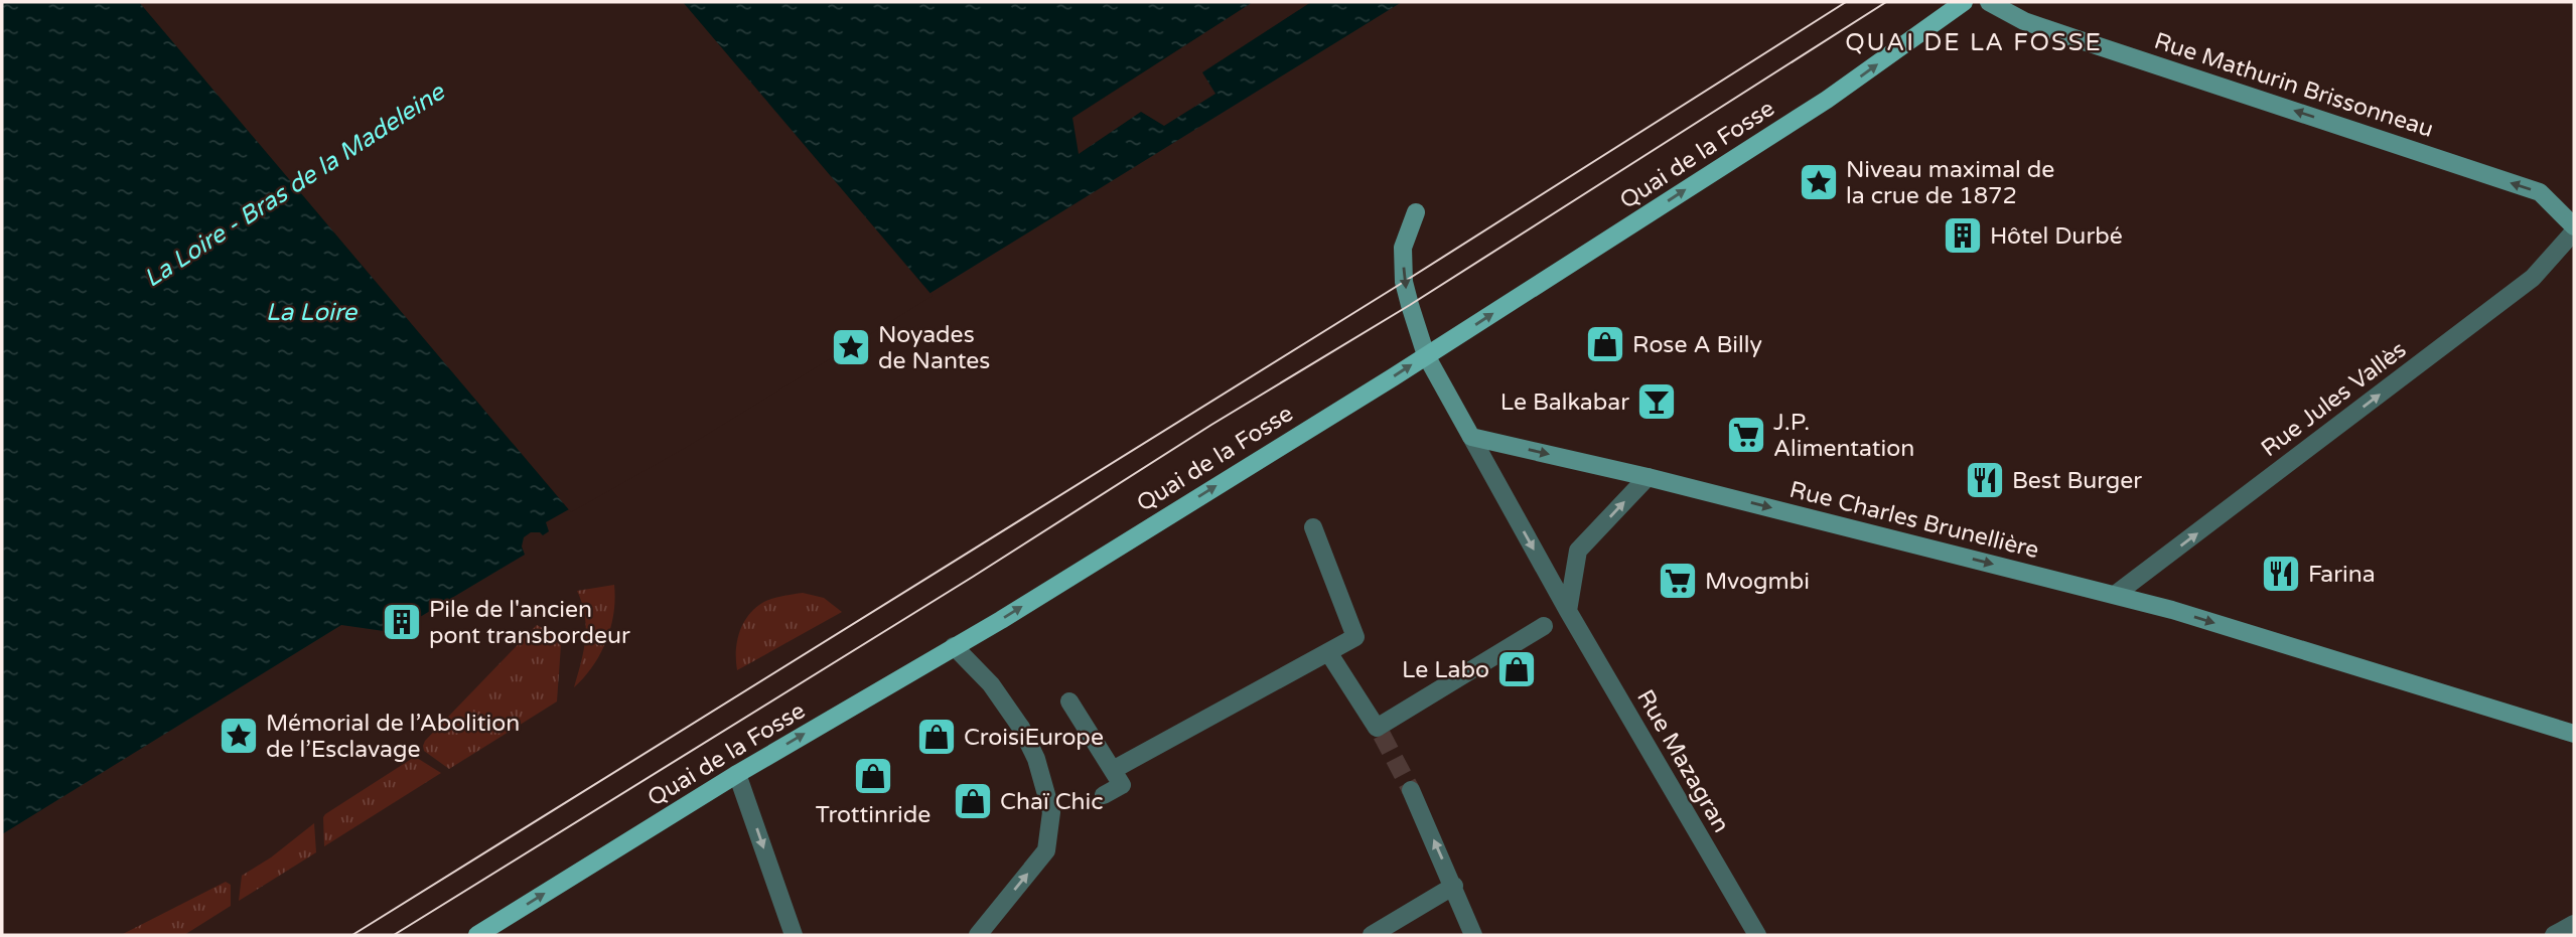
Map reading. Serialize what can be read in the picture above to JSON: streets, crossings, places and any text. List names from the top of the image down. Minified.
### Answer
{"streets":{"main road":["Rue Mathurin Brissonneau","Quai de la Fosse","Rue Charles Brunellière"],"street":["Rue Jules Vallès","Rue Mazagran"]},"crossings":[["Rue Mathurin Brissonneau","Rue Jules Vallès"],["Rue Jules Vallès","Rue Charles Brunellière"],["Rue Charles Brunellière","Rue Mazagran"]],"one_way":["Rue Mathurin Brissonneau","Quai de la Fosse","Rue Jules Vallès","Rue Charles Brunellière"],"districts":["QUAI DE LA FOSSE"],"water":["La Loire - Bras de la Madeleine","La Loire"],"places":{"place":["Niveau maximal de la crue de 1872","Noyades de Nantes","Mémorial de l’Abolition de l’Esclavage"],"building":["Hôtel Durbé","Pile de l'ancien pont transbordeur"],"shop":["Rose A Billy","Le Labo","CroisiEurope","Trottinride","Chaï Chic"],"bar":["Le Balkabar"],"supermarket":["J.P. Alimentation","Mvogmbi"],"restaurant":["Best Burger","Farina"]}}
